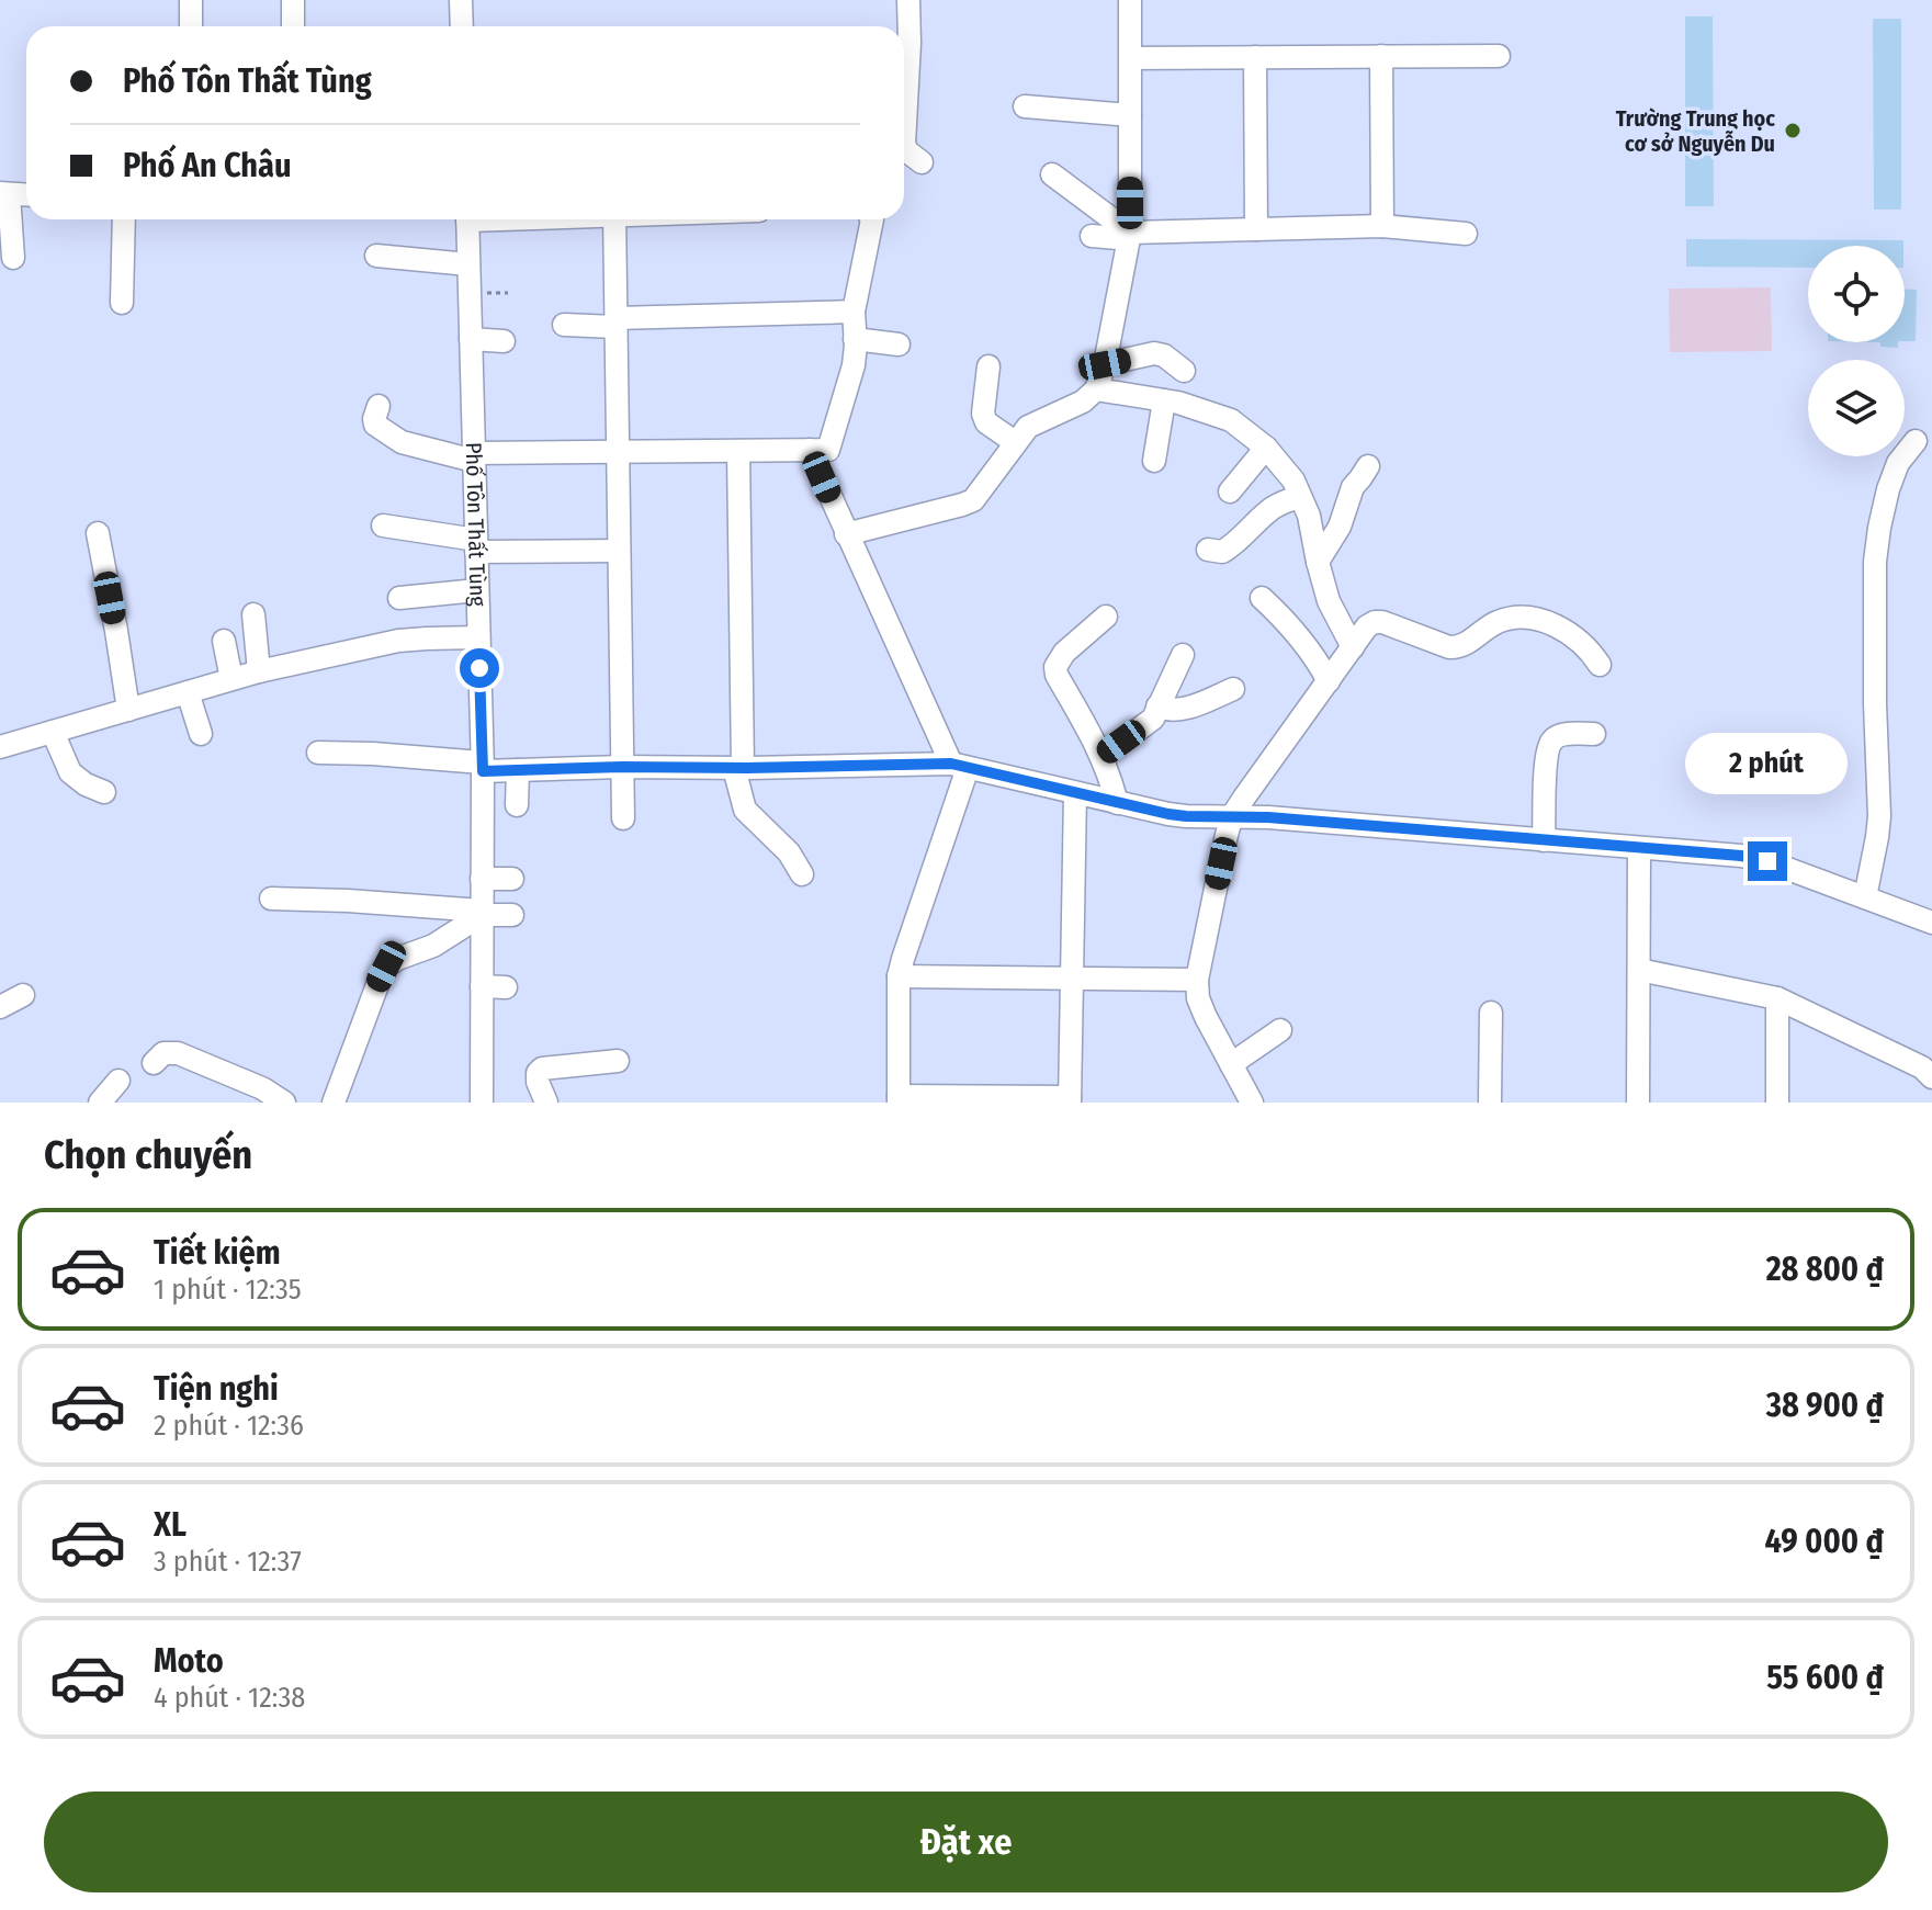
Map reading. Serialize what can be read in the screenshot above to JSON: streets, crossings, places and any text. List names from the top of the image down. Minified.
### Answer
{"streets":{"street":["Phố Tôn Thất Tùng"]},"places":["Trường Trung học cơ sở Nguyễn Du"],"page":{"banner":["Phố Tôn Thất Tùng","Phố An Châu"],"bubble":"2 phút","heading":"Chọn chuyến","list":[{"name":"Tiết kiệm","note":"1 phút · 12:35","value":"28 800 ₫"},{"name":"Tiện nghi","note":"2 phút · 12:36","value":"38 900 ₫"},{"name":"XL","note":"3 phút · 12:37","value":"49 000 ₫"},{"name":"Moto","note":"4 phút · 12:38","value":"55 600 ₫"}],"buttons":"Đặt xe"}}
